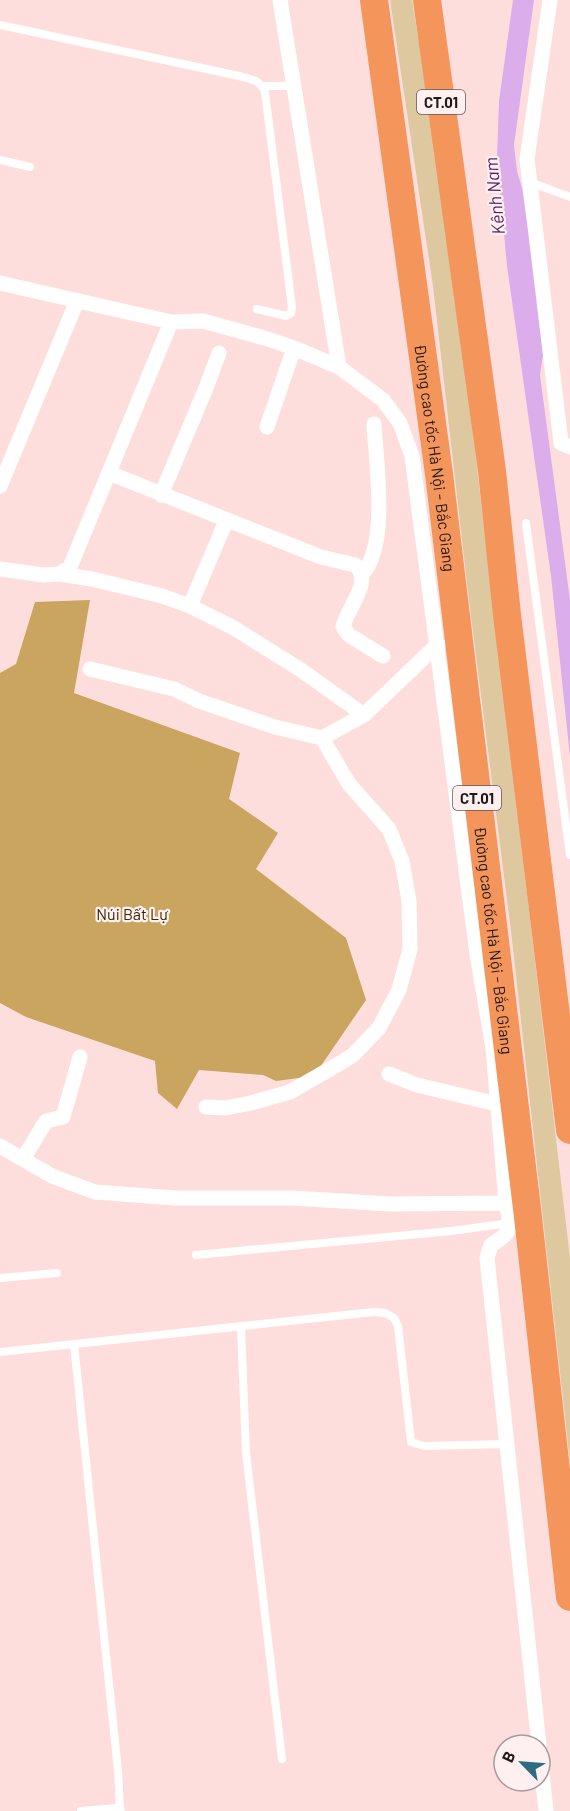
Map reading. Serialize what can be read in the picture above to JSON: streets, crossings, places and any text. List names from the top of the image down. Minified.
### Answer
{"streets":{"highway":["CT.01","Đường cao tốc Hà Nội - Bắc Giang"]},"water":["Kênh Nam"],"parks":["Núi Bất Lự"],"north":"top left"}
